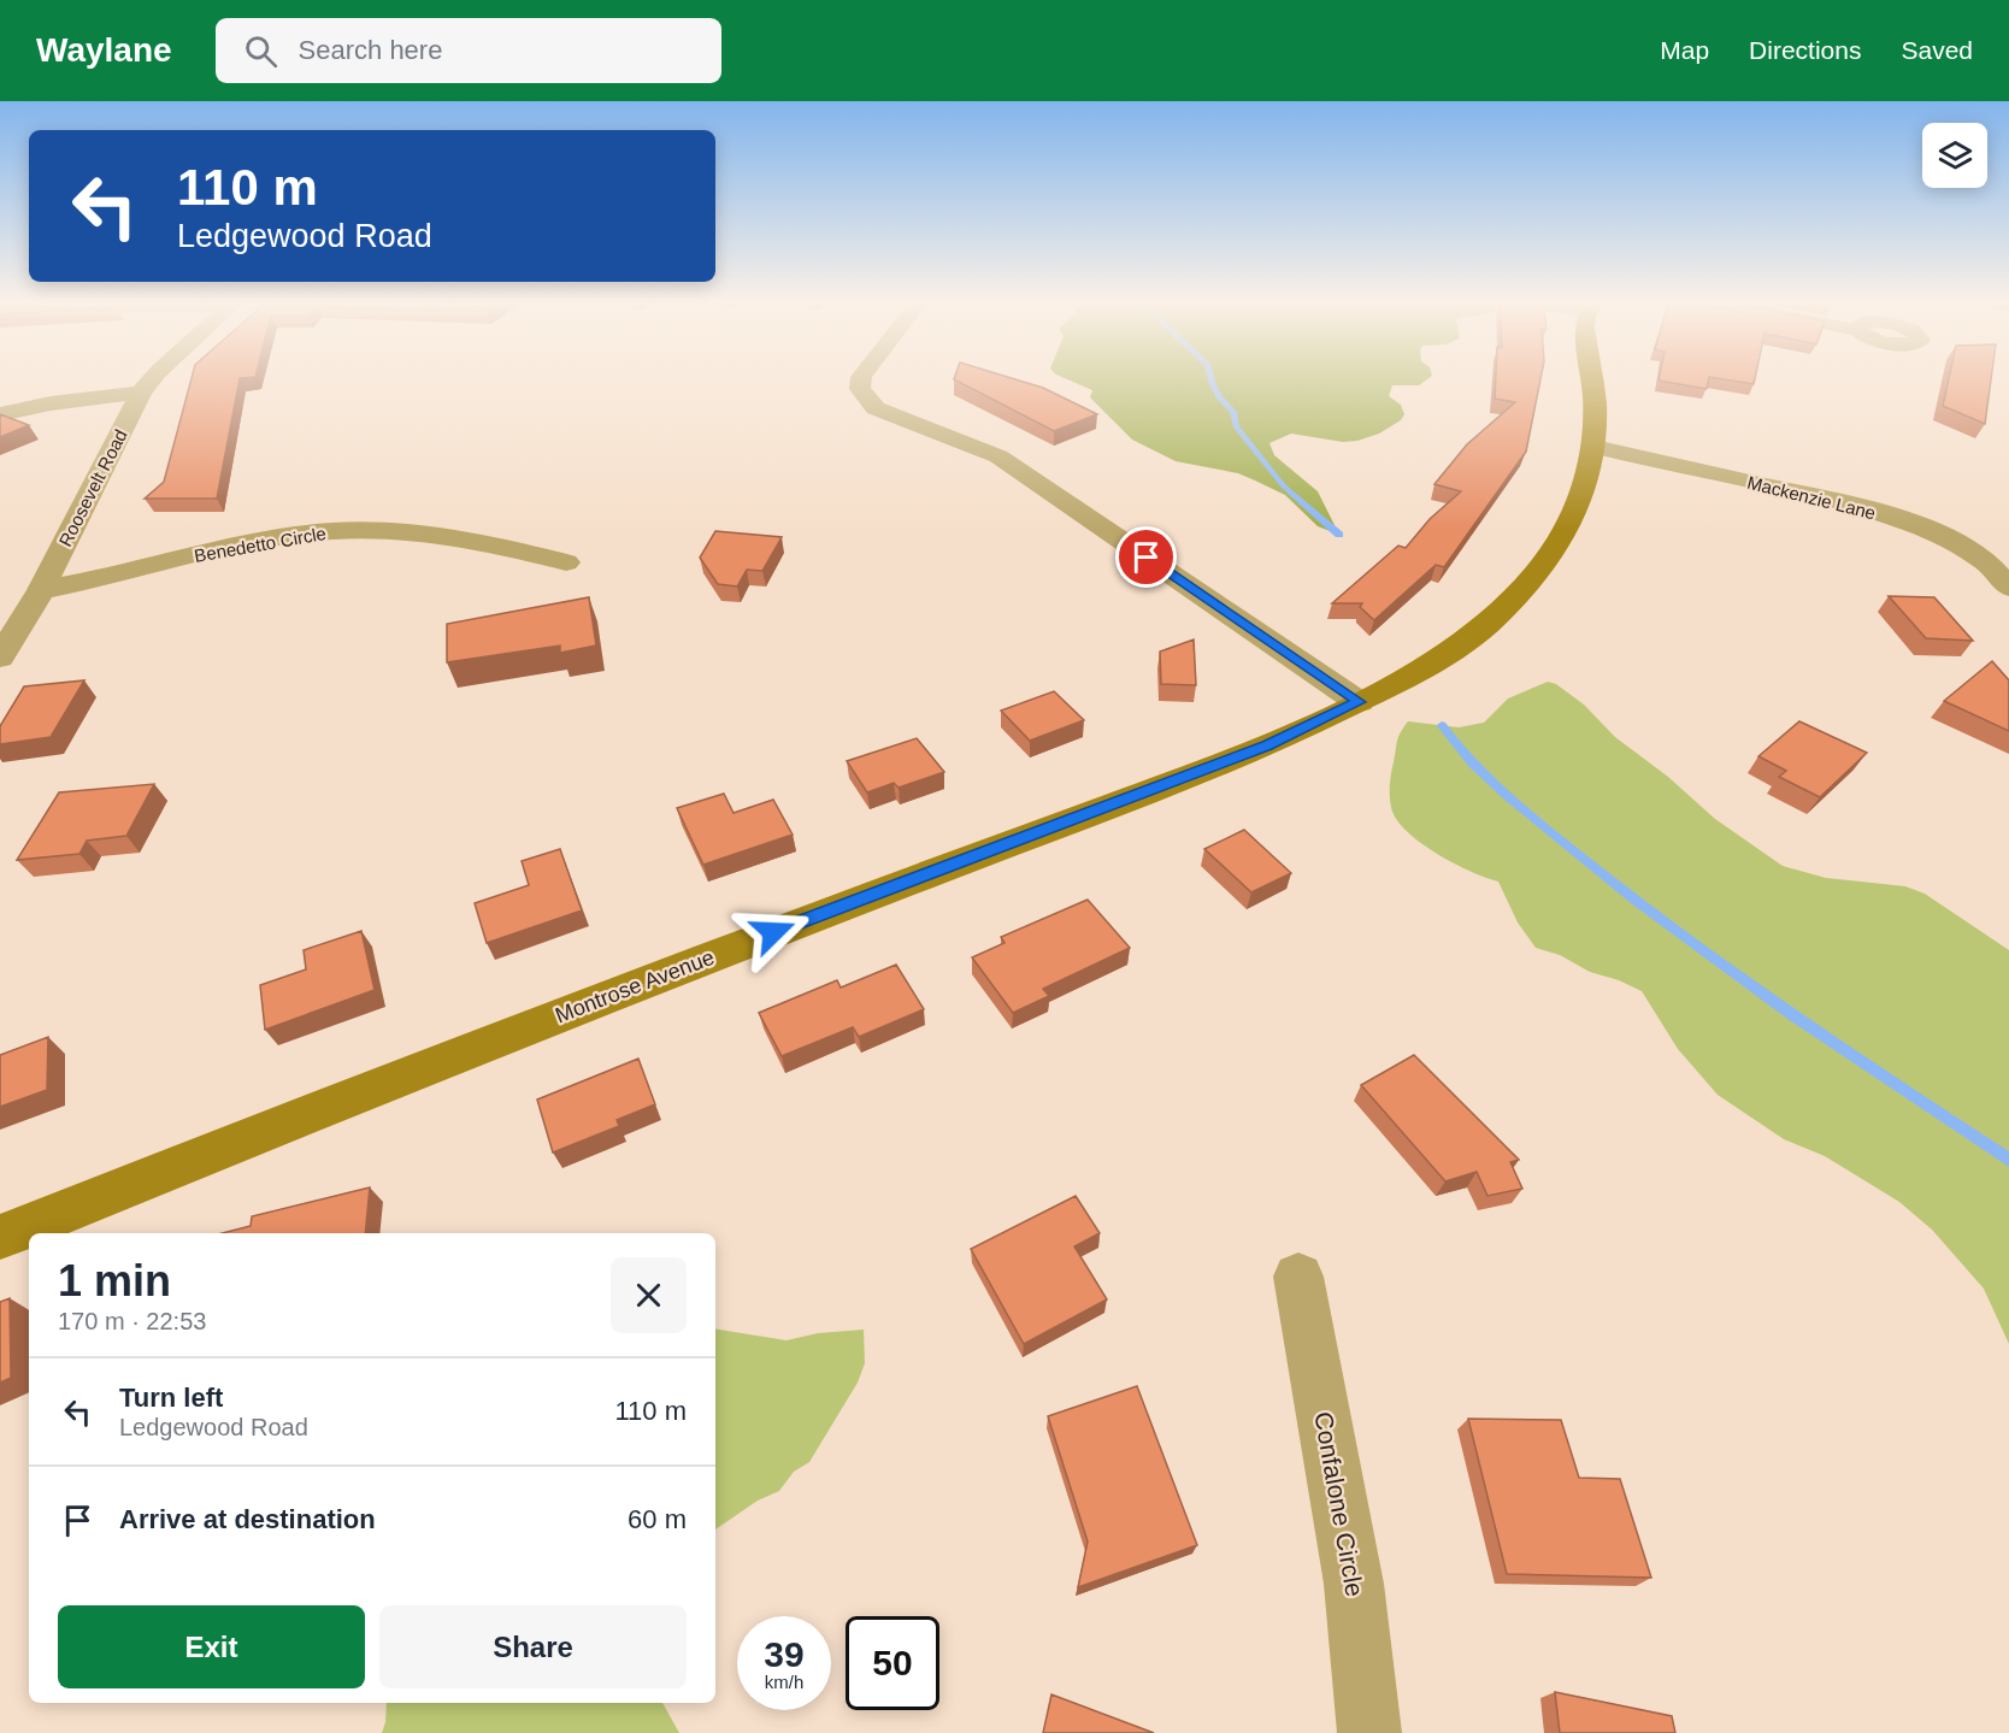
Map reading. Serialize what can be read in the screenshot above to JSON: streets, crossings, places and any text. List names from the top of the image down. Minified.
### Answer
{"streets":{"main road":["Montrose Avenue"],"street":["Roosevelt Road","Mackenzie Lane","Benedetto Circle","Confalone Circle"]},"crossings":[["Roosevelt Road","Benedetto Circle"],["Mackenzie Lane","Montrose Avenue"]],"page":{"header":"Waylane","search":"Search here","nav":["Map","Directions","Saved"],"turn":["110 m","Ledgewood Road"],"heading":["1 min","170 m · 22:53"],"list":[{"name":"Turn left","note":"Ledgewood Road","value":"110 m"},{"name":"Arrive at destination","value":"60 m"}],"buttons":["Exit","Share"],"speed":"39 km/h","limit":"50"}}
